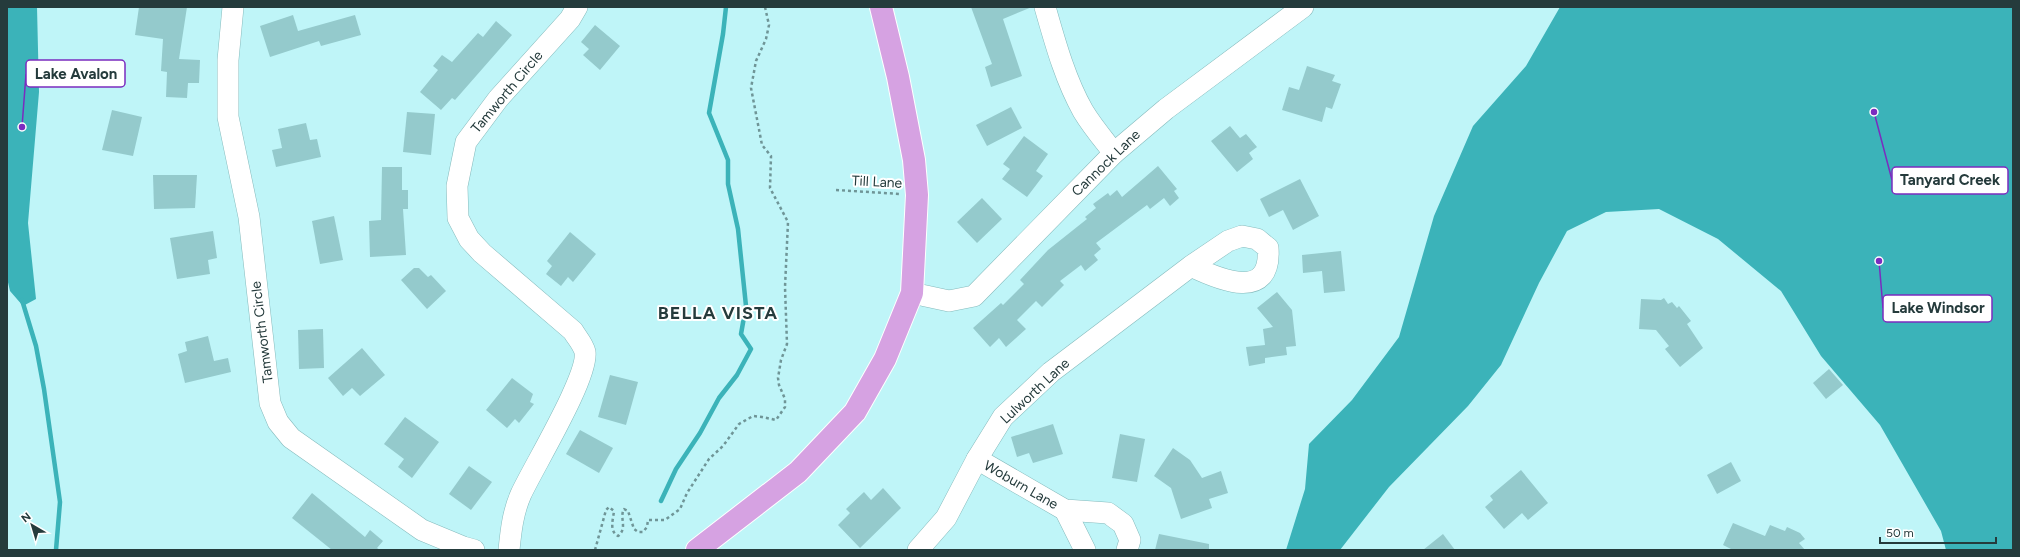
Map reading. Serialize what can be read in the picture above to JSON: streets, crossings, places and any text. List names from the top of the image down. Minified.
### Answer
{"streets":{"street":["Tamworth Circle","Cannock Lane","Lulworth Lane","Woburn Lane"],"path":["Till Lane"]},"crossings":[["Lulworth Lane","Woburn Lane"]],"districts":["BELLA VISTA"],"places":["Tanyard Creek","Lake Avalon","Lake Windsor"],"scale_bar":"50 m","north":"top left"}
